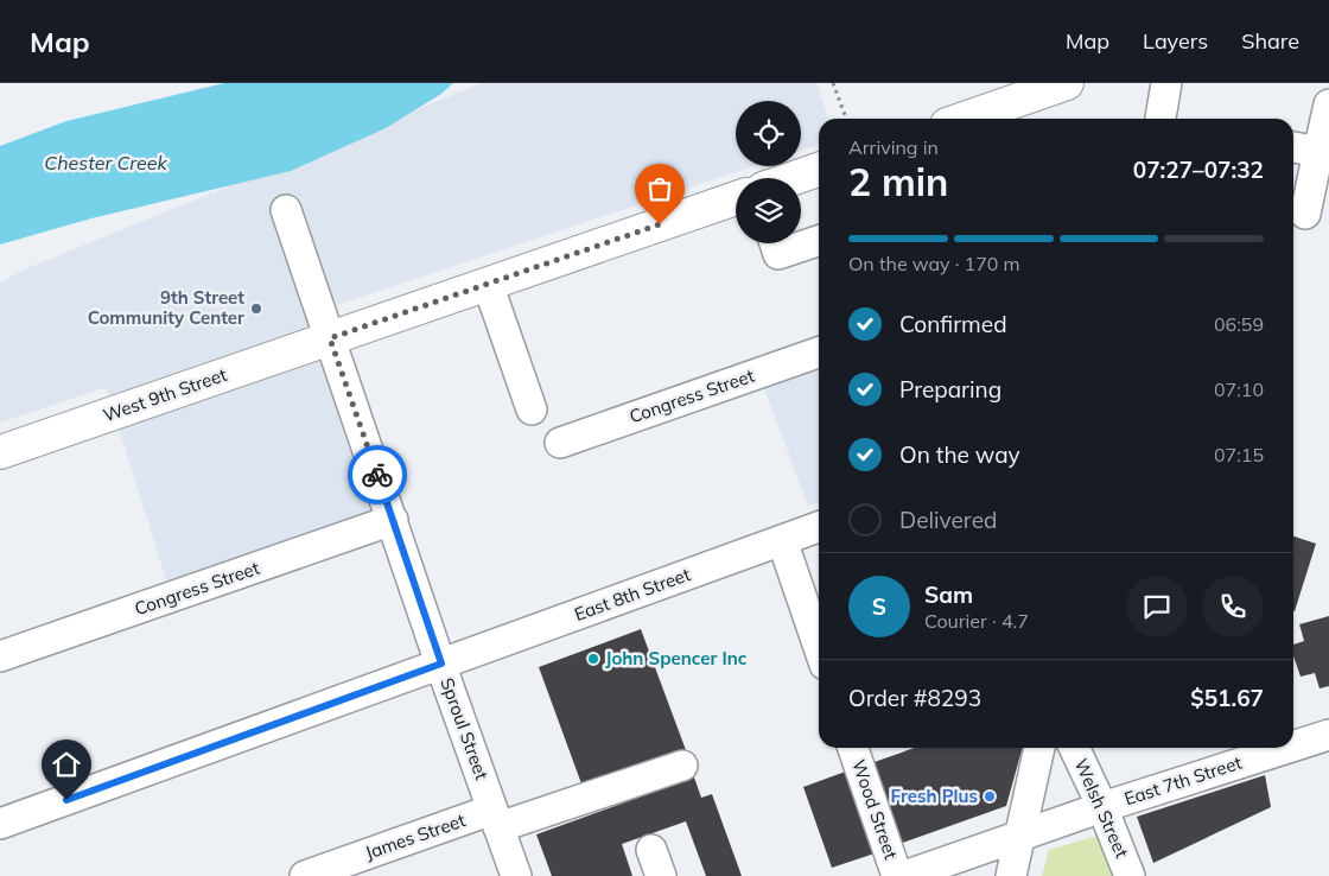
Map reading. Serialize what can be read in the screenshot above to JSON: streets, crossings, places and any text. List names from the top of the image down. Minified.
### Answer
{"streets":{"main road":["West 9th Street"],"street":["Congress Street","East 8th Street","Sproul Street","East 7th Street","Welsh Street","Wood Street","James Street"]},"crossings":[["West 9th Street","Sproul Street"],["Congress Street","Sproul Street"],["East 8th Street","Sproul Street"],["Sproul Street","James Street"],["East 7th Street","Welsh Street"]],"water":["Chester Creek"],"places":["9th Street Community Center","John Spencer Inc","Fresh Plus"],"page":{"header":"Map","nav":["Map","Layers","Share"],"heading":["2 min","Arriving in","07:27–07:32"],"panel":["Sam","Courier · 4.7","Order #8293","$51.67"],"bar":"On the way · 170 m","list":[["Confirmed","06:59"],["Preparing","07:10"],["On the way","07:15"],"Delivered"],"round":"S"}}
